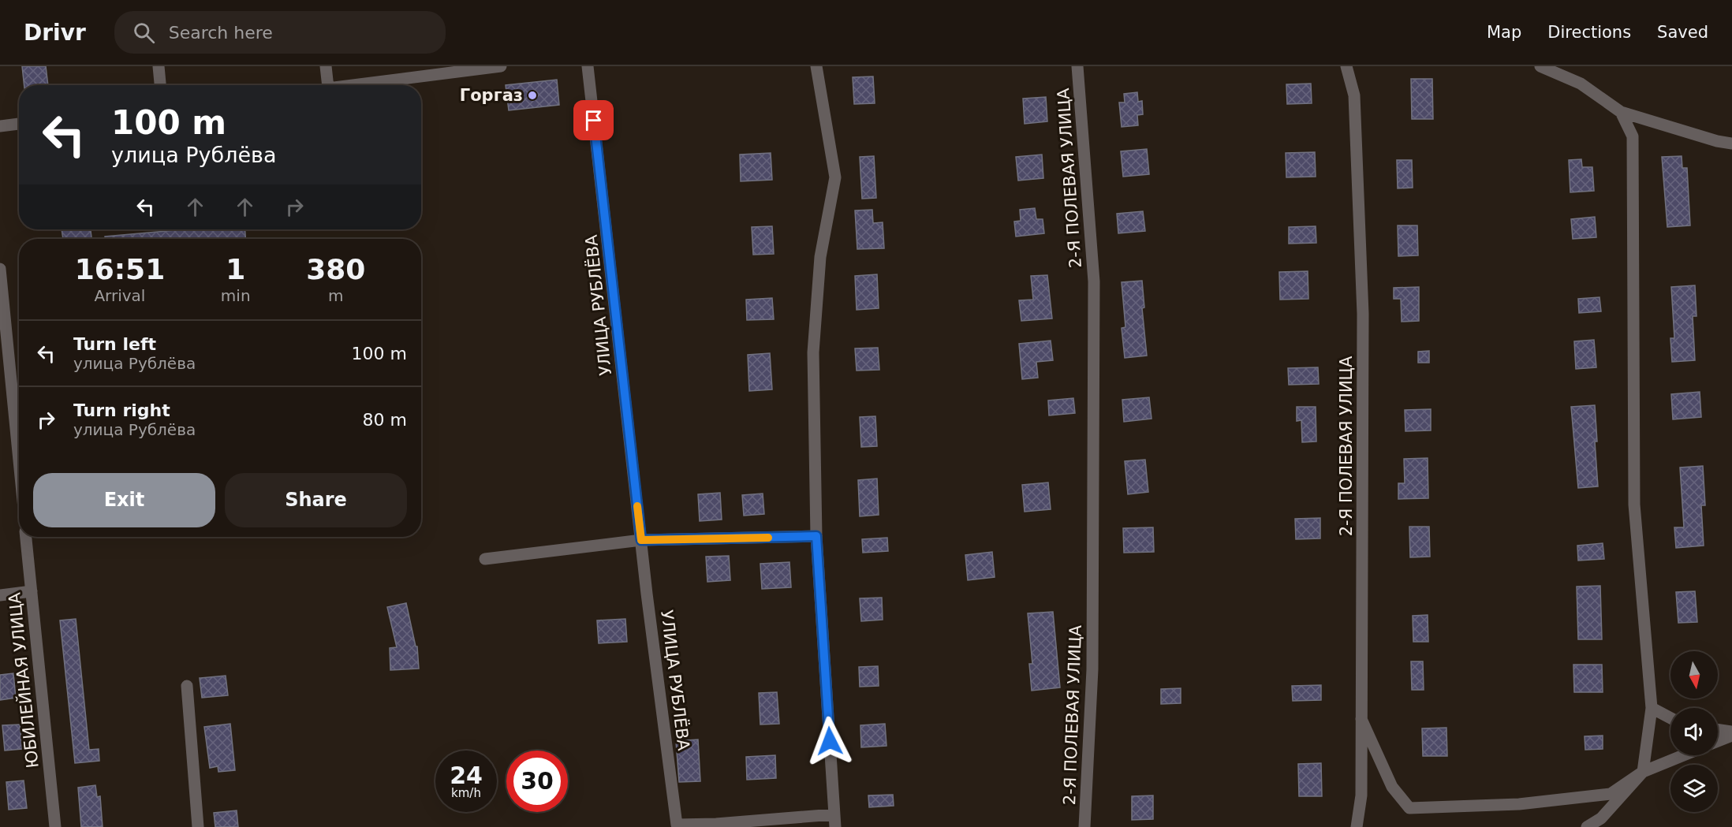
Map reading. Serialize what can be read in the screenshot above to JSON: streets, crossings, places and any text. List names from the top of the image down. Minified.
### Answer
{"streets":{"street":["2-Я ПОЛЕВАЯ УЛИЦА","УЛИЦА РУБЛЁВА","ЮБИЛЕЙНАЯ УЛИЦА"]},"places":["Горгаз"],"north":"bottom","page":{"header":"Drivr","search":"Search here","nav":["Map","Directions","Saved"],"turn":["100 m","улица Рублёва"],"eta":["16:51","Arrival","1","min","380","m"],"list":[{"name":"Turn left","note":"улица Рублёва","value":"100 m"},{"name":"Turn right","note":"улица Рублёва","value":"80 m"}],"buttons":["Exit","Share"],"speed":"24 km/h","limit":"30"}}
